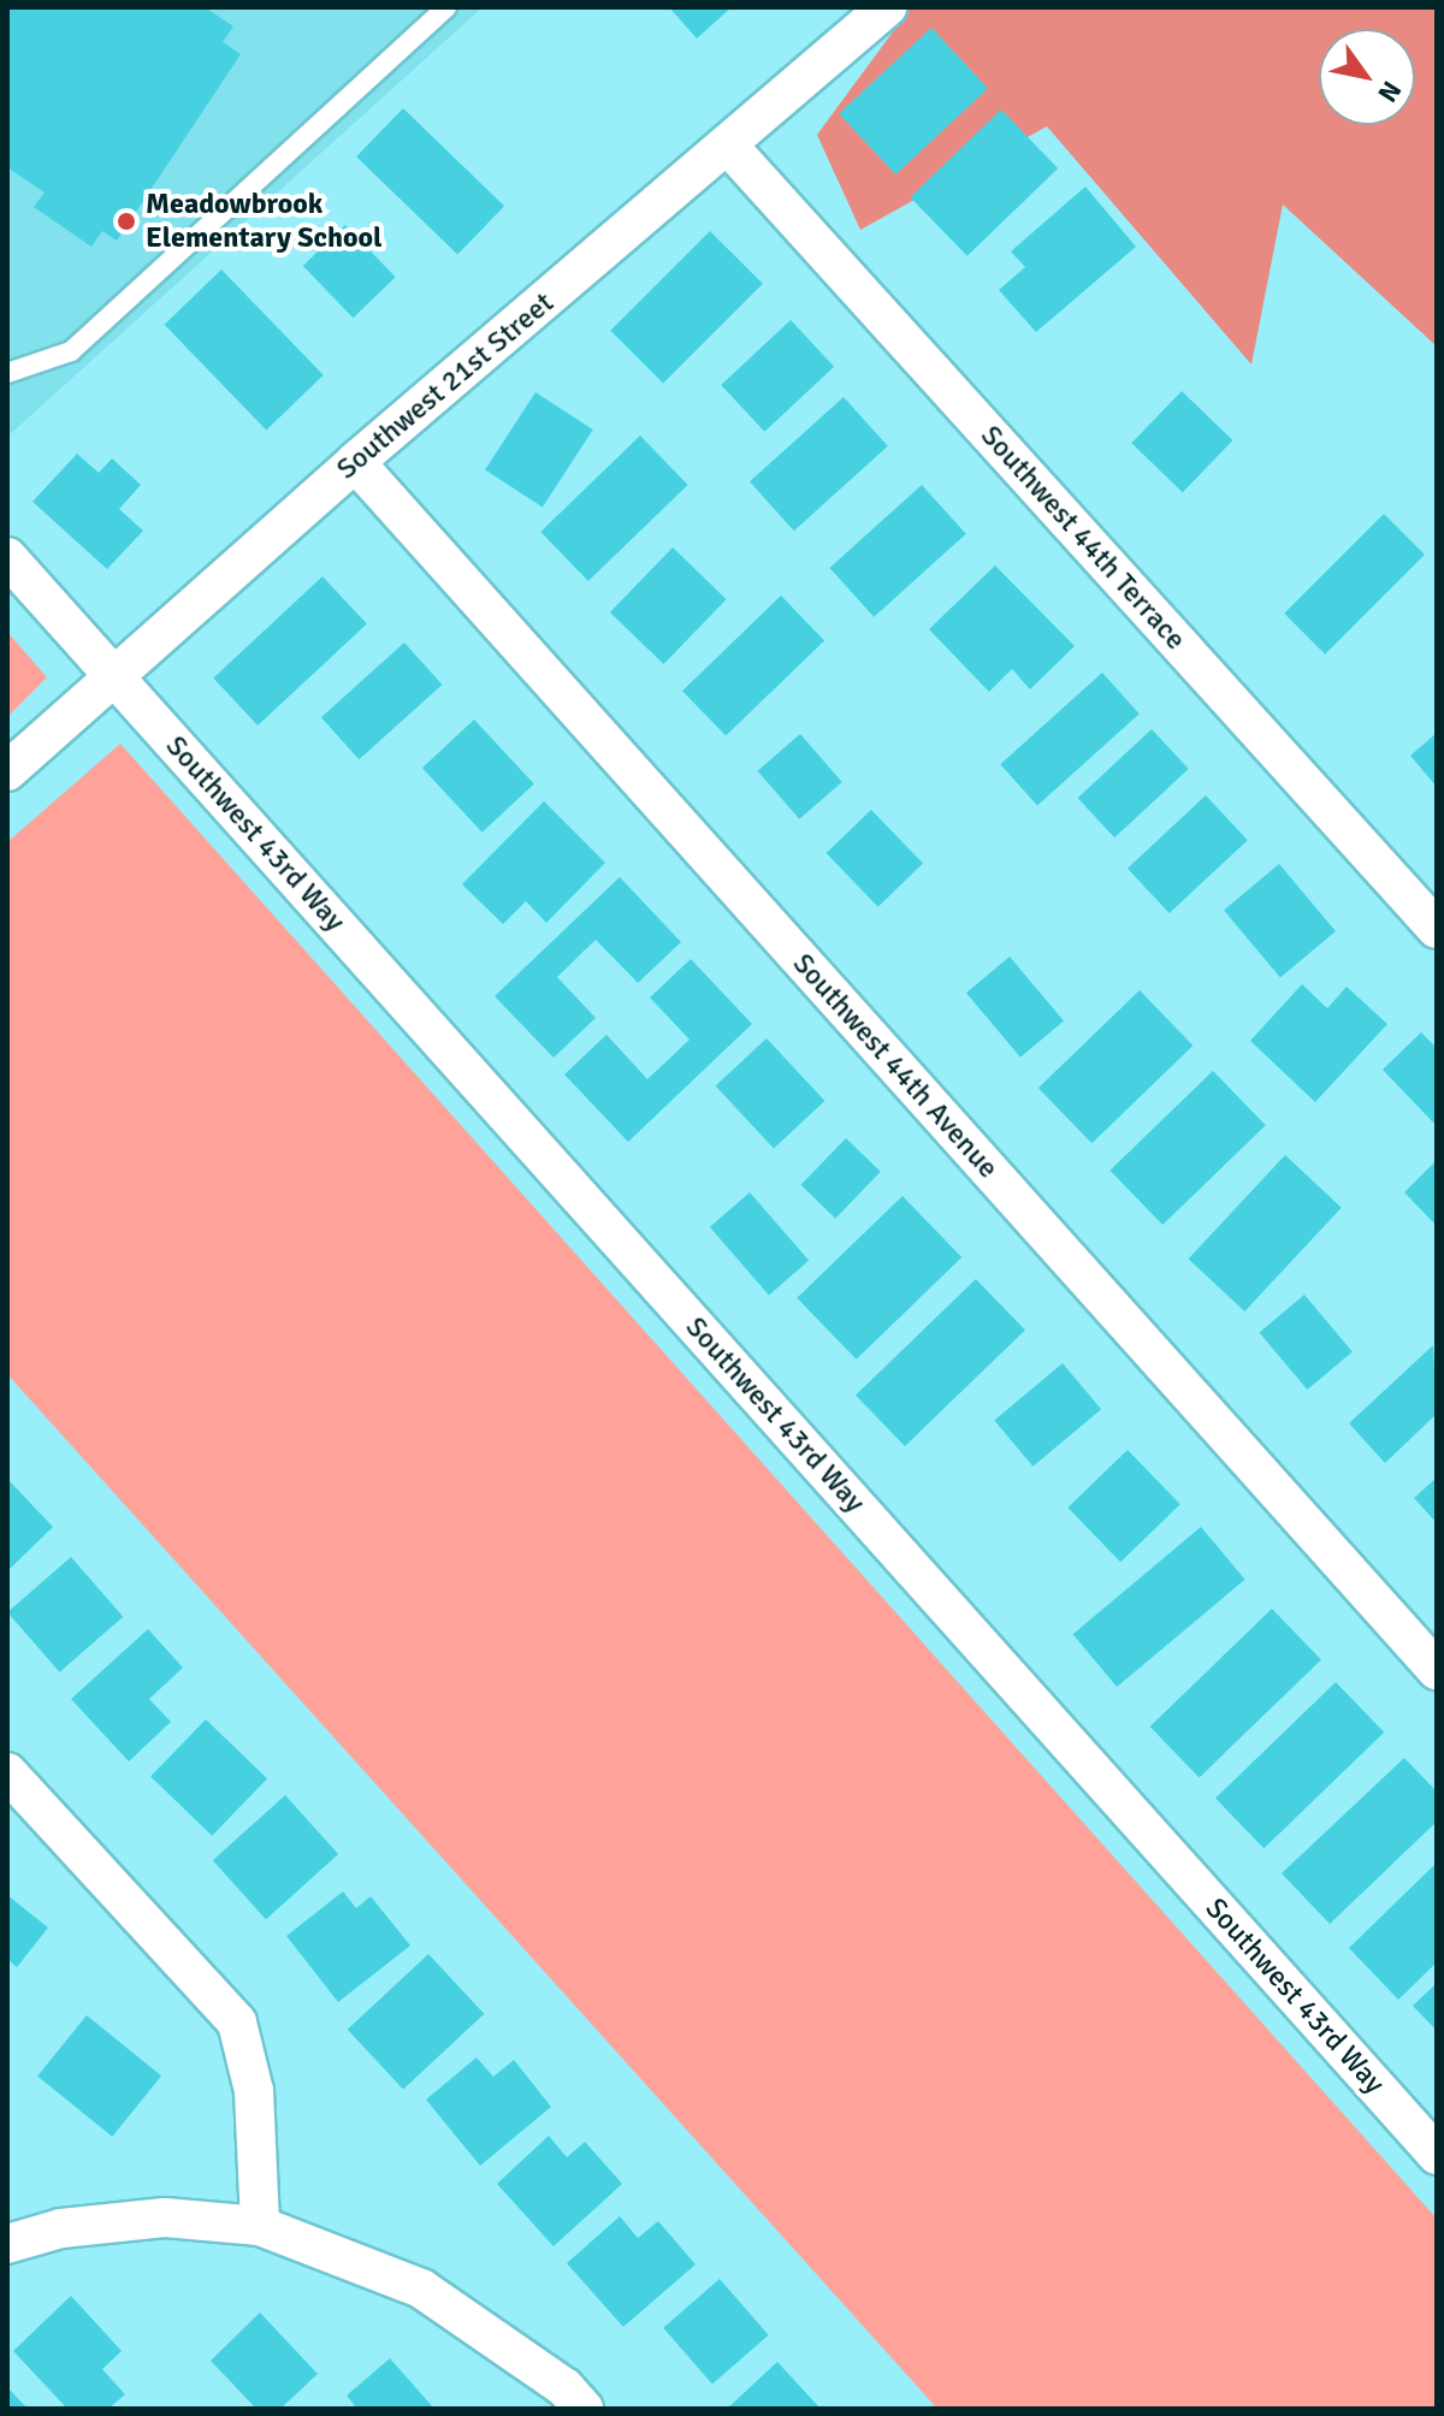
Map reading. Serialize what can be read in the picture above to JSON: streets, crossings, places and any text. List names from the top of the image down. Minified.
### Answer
{"streets":{"street":["Southwest 21st Street","Southwest 44th Terrace","Southwest 43rd Way","Southwest 44th Avenue"]},"crossings":[["Southwest 21st Street","Southwest 44th Terrace"],["Southwest 21st Street","Southwest 43rd Way"],["Southwest 21st Street","Southwest 44th Avenue"]],"places":["Meadowbrook Elementary School"],"north":"bottom right"}
